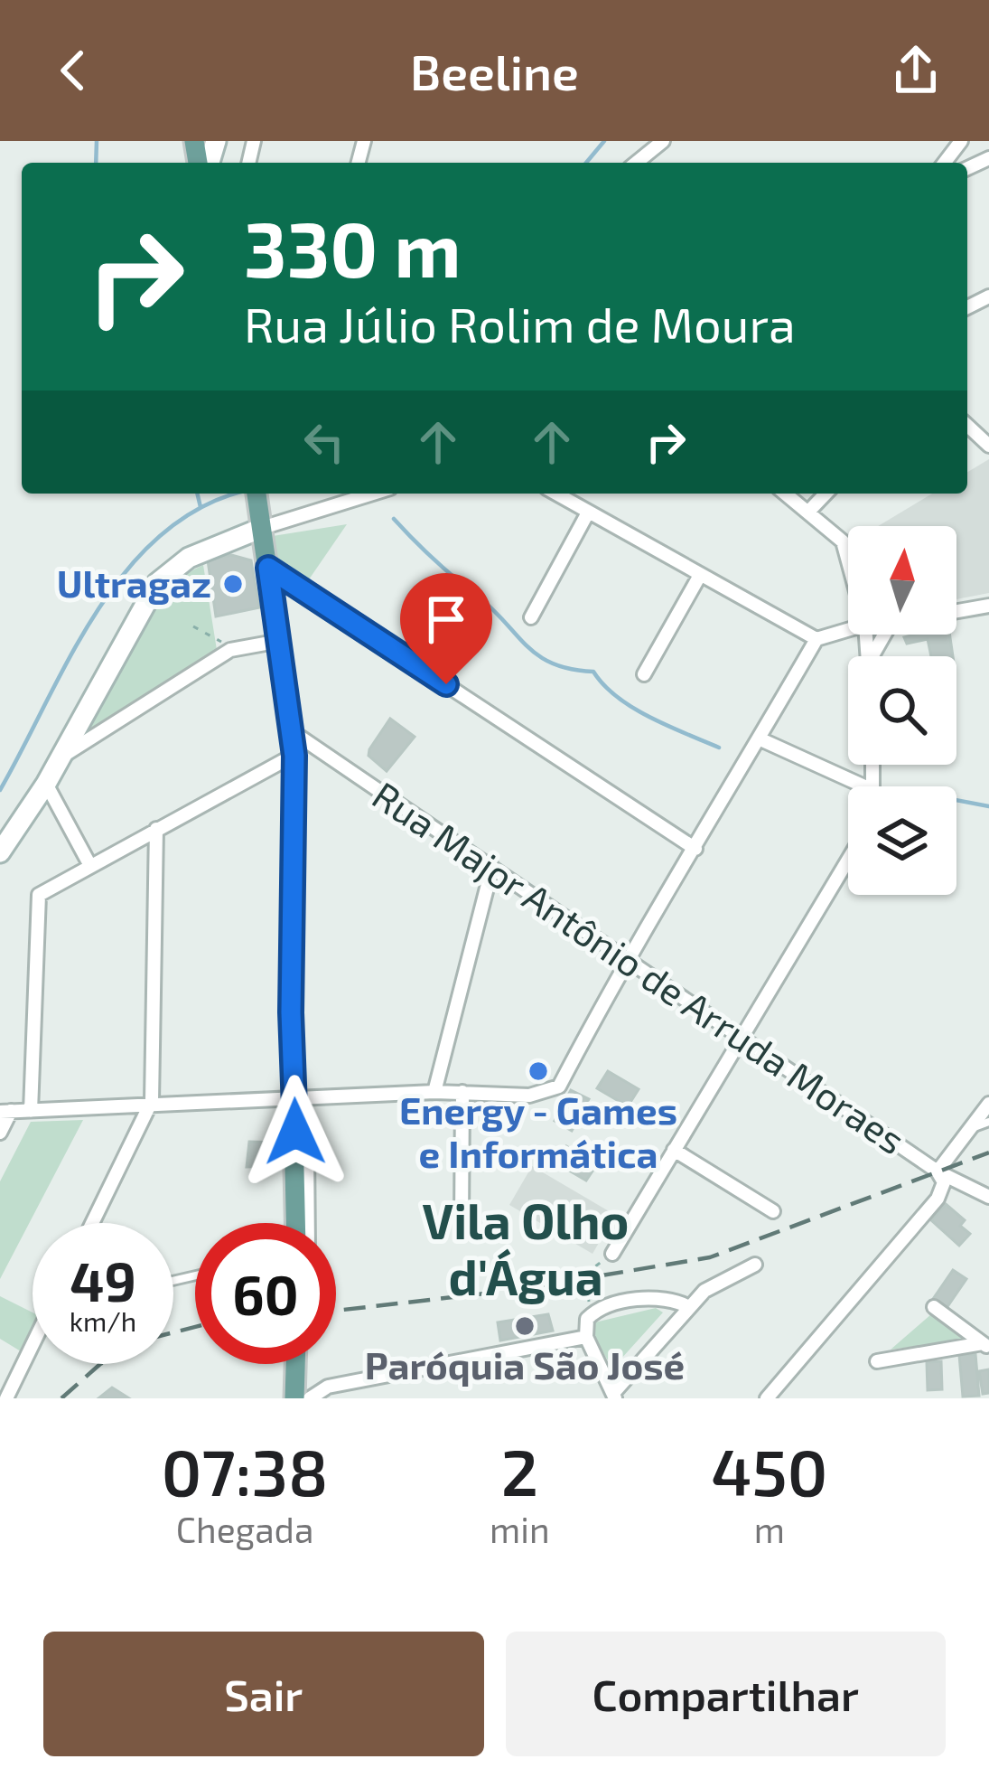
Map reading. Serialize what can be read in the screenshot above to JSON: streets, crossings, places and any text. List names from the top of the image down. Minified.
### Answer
{"streets":{"street":["Rua Major Antônio de Arruda Moraes"]},"districts":["Vila Olho d'Água"],"places":["Ultragaz","Energy - Games e Informática","Paróquia São José"],"north":"top","page":{"header":"Beeline","turn":["330 m","Rua Júlio Rolim de Moura"],"speed":"49 km/h","limit":"60","eta":["07:38","Chegada","2","min","450","m"],"buttons":["Sair","Compartilhar"]}}
